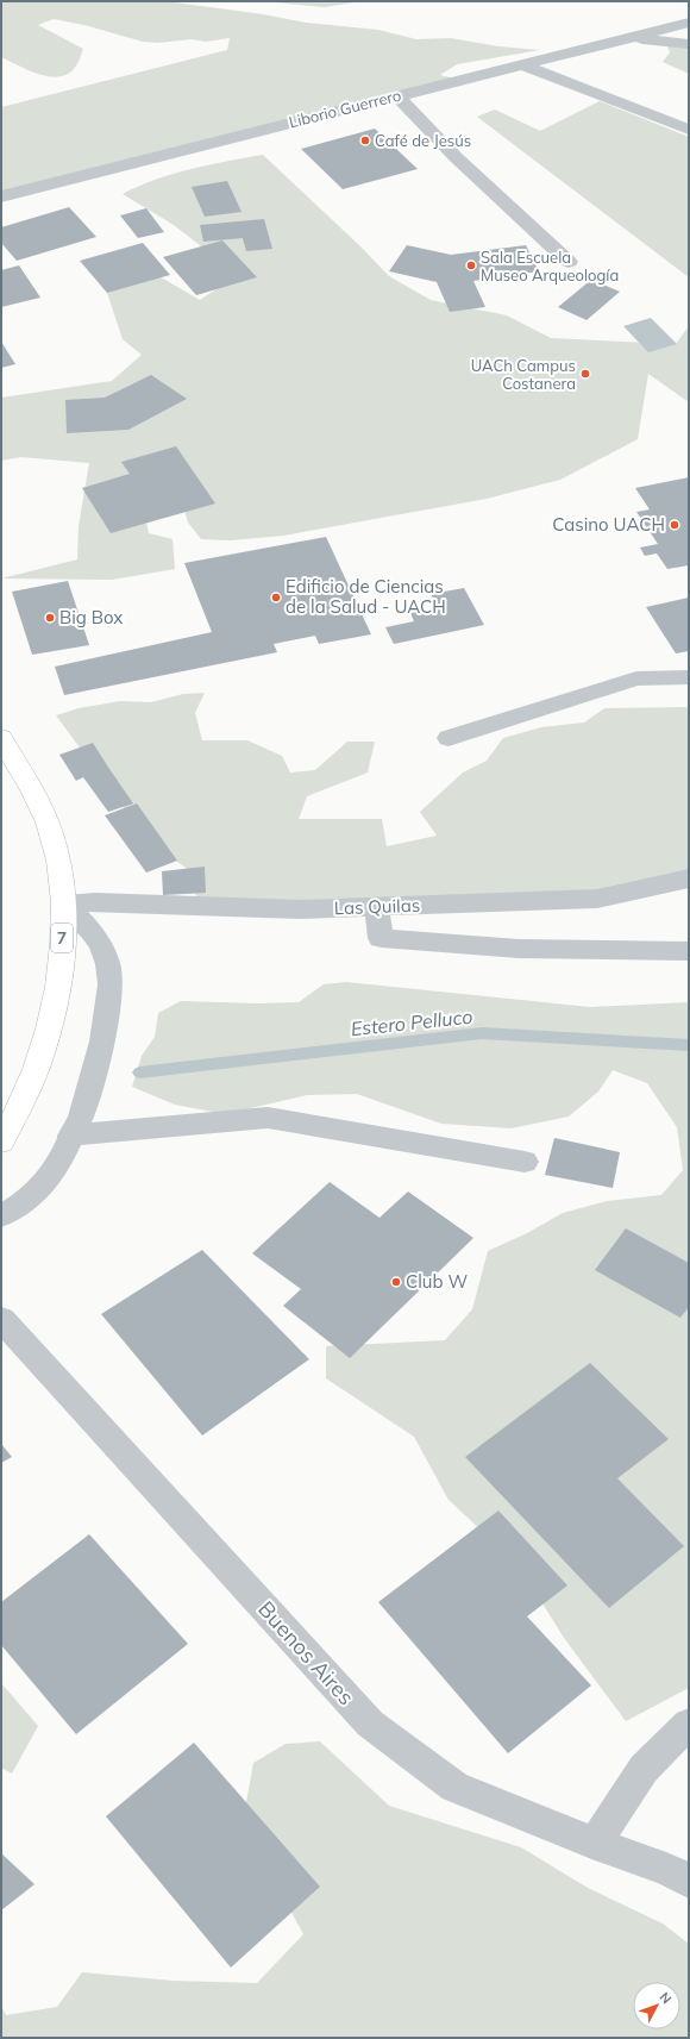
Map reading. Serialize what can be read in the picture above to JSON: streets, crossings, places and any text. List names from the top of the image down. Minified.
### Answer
{"streets":{"highway":["7"],"street":["Liborio Guerrero","Las Quilas","Buenos Aires"]},"crossings":[["Las Quilas","7"]],"water":["Estero Pelluco"],"places":["Café de Jesús","Sala Escuela Museo Arqueología","UACh Campus Costanera","Casino UACH","Edificio de Ciencias de la Salud - UACH","Big Box","Club W"],"north":"top right"}
